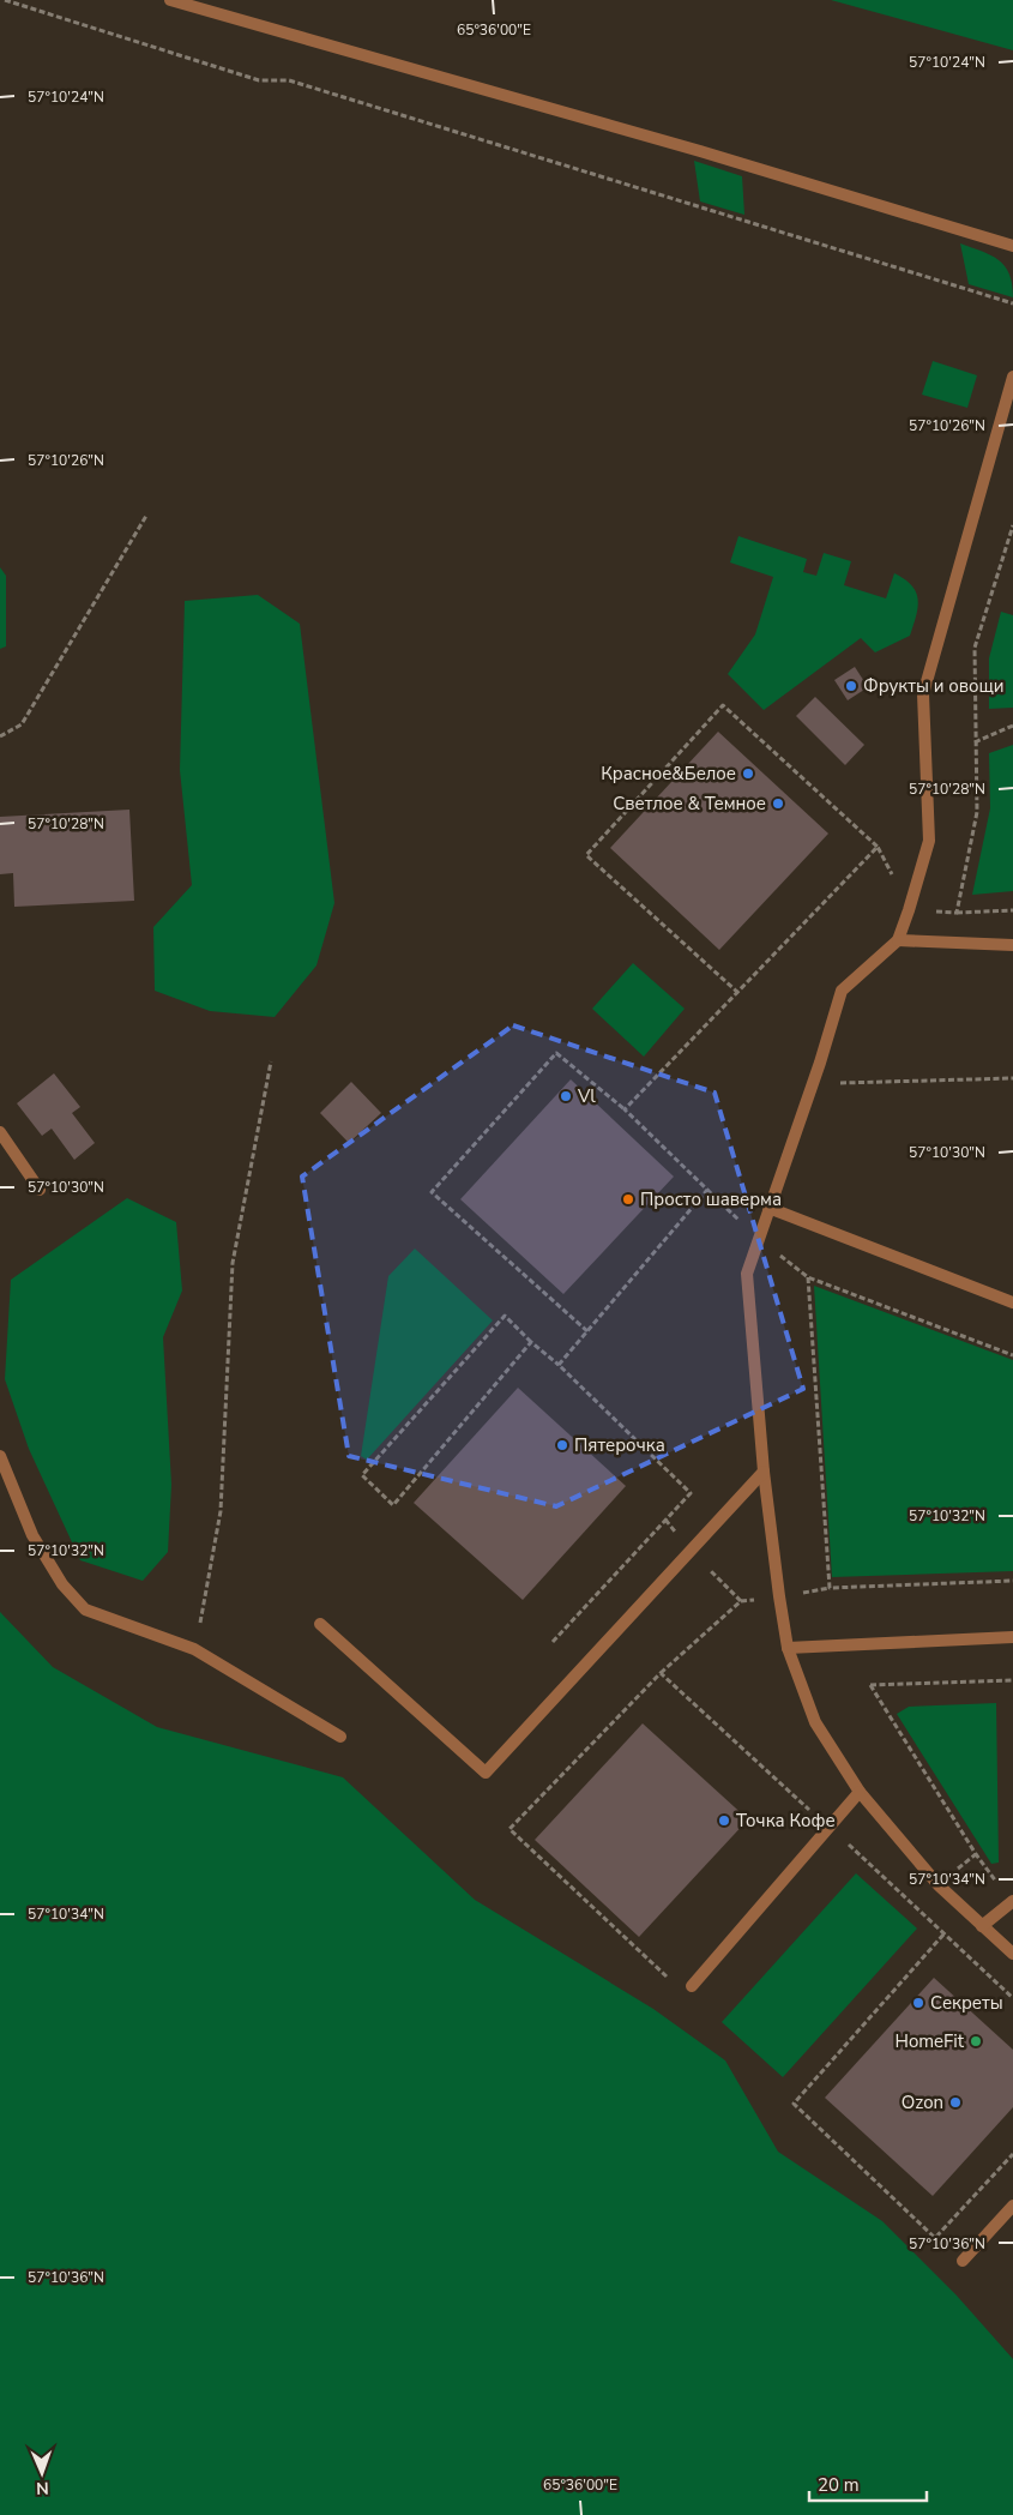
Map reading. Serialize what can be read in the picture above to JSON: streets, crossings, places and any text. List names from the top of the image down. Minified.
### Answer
{"places":["Фрукты и овощи","Красное&Белое","Светлое & Темное","Vl","Просто шаверма","Пятерочка","Точка Кофе","Секреты","HomeFit","Ozon"],"scale_bar":"20 m","north":"bottom","coordinates":["65°36'00\"E","57°10'24\"N","57°10'26\"N","57°10'28\"N","57°10'30\"N","57°10'32\"N","57°10'34\"N","57°10'36\"N"]}
